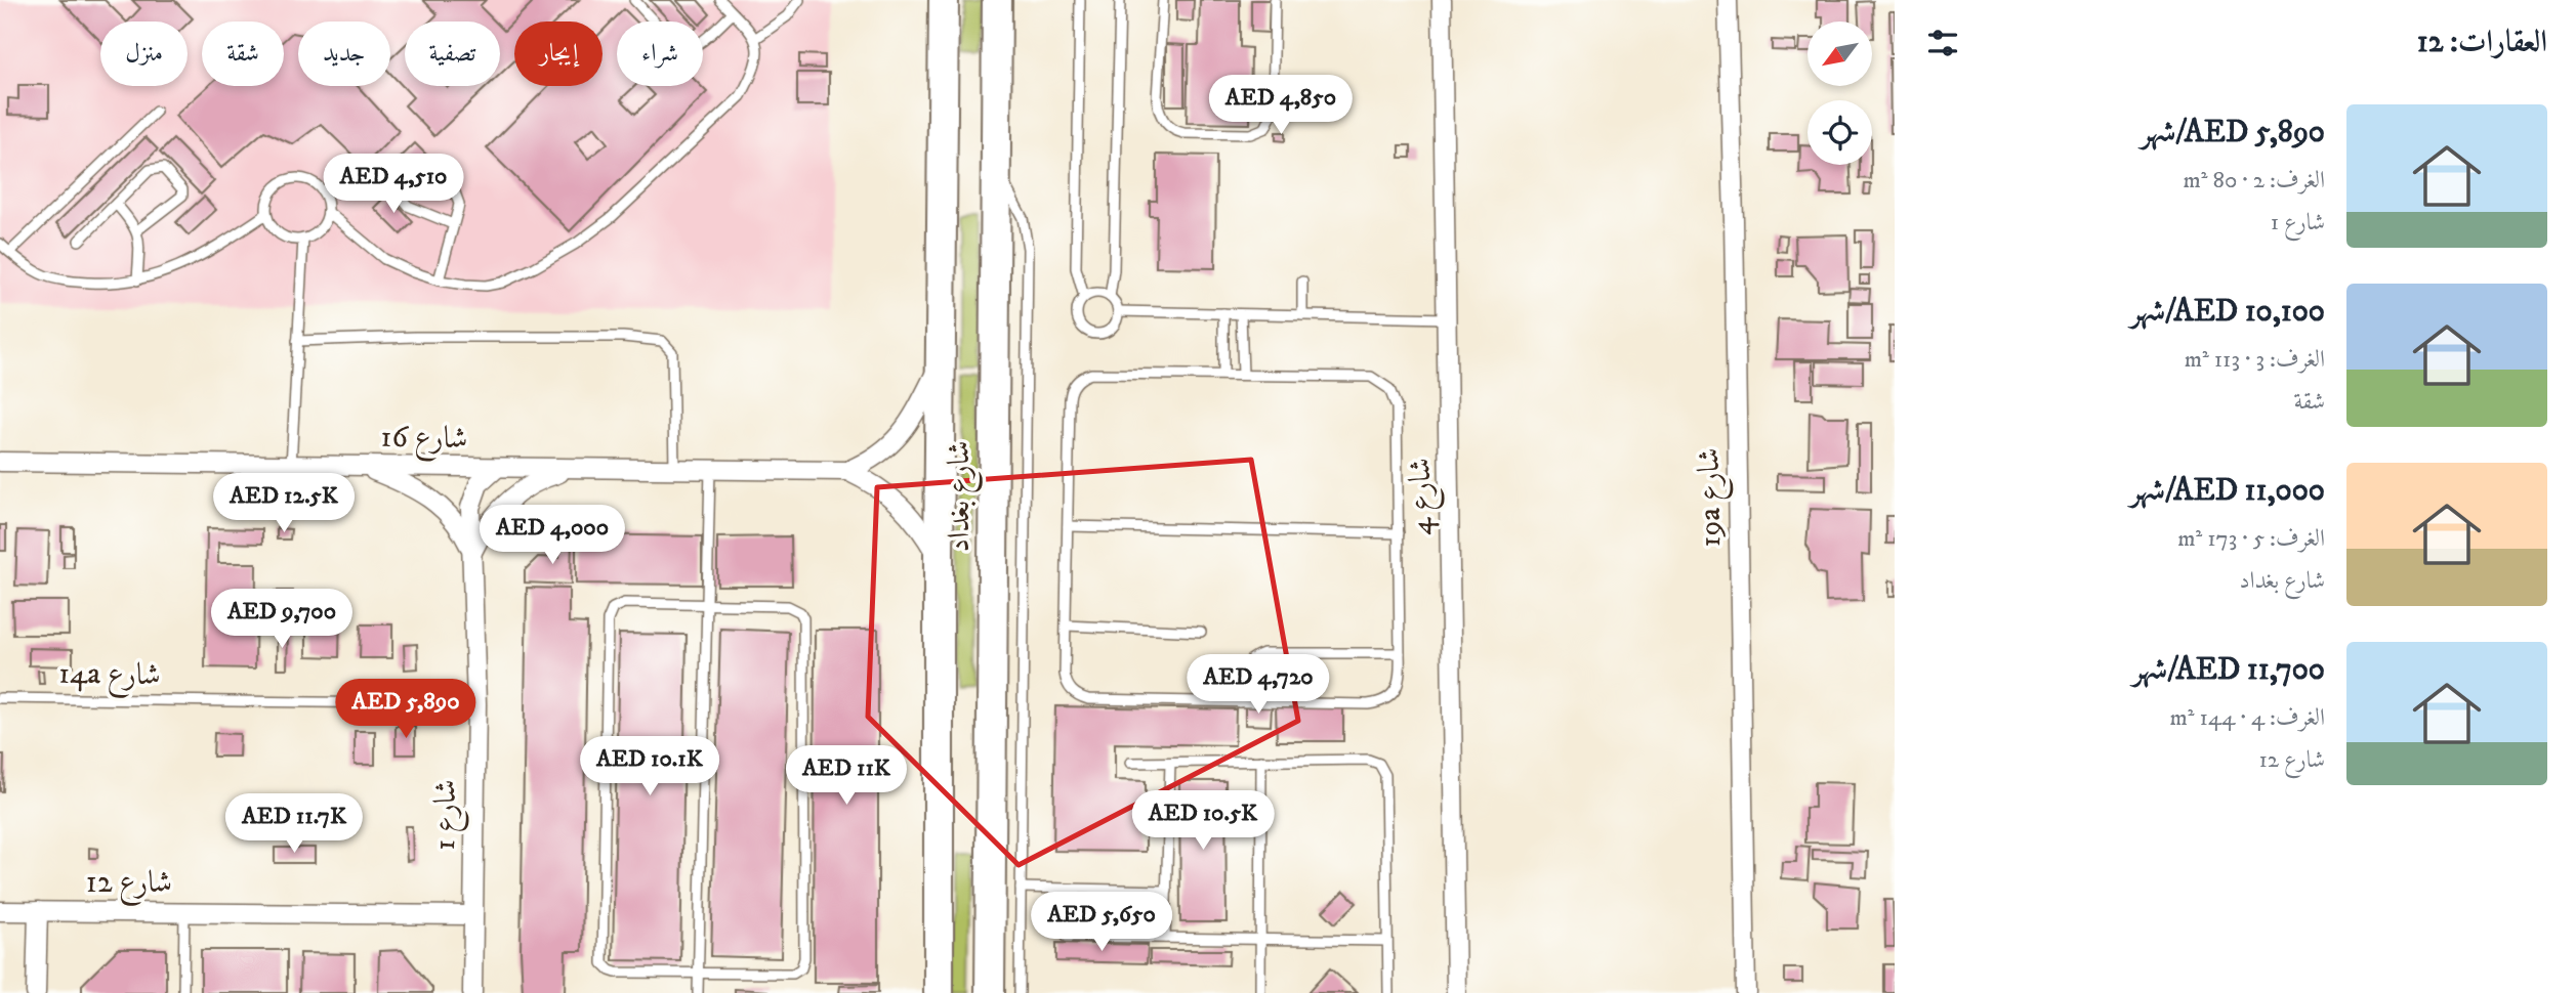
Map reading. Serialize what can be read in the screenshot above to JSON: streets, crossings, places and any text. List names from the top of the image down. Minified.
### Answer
{"streets":{"main road":["شارع بغداد"],"street":["شارع 16","شارع 4","19a شارع","شارع 1","شارع 12"],"lane":["14a شارع"]},"crossings":[["شارع 16","شارع بغداد"],["شارع 16","شارع 1"],["14a شارع","شارع 1"],["شارع 1","شارع 12"]],"north":"bottom left","page":{"heading":"العقارات: 12","chip":["شراء","إيجار","تصفية","جديد","شقة","منزل"],"price":["AED 4,850","AED 4,510","AED 12.5K","AED 4,000","AED 9,700","AED 4,720","AED 5,890","AED 10.1K","AED 11K","AED 10.5K","AED 11.7K","AED 5,650"],"list":[{"name":"AED 5,890/شهر","note":"الغرف: 2 · 80 m² · شارع 1"},{"name":"AED 10,100/شهر","note":"الغرف: 3 · 113 m² · شقة"},{"name":"AED 11,000/شهر","note":"الغرف: 5 · 173 m² · شارع بغداد"},{"name":"AED 11,700/شهر","note":"الغرف: 4 · 144 m² · شارع 12"}]}}
